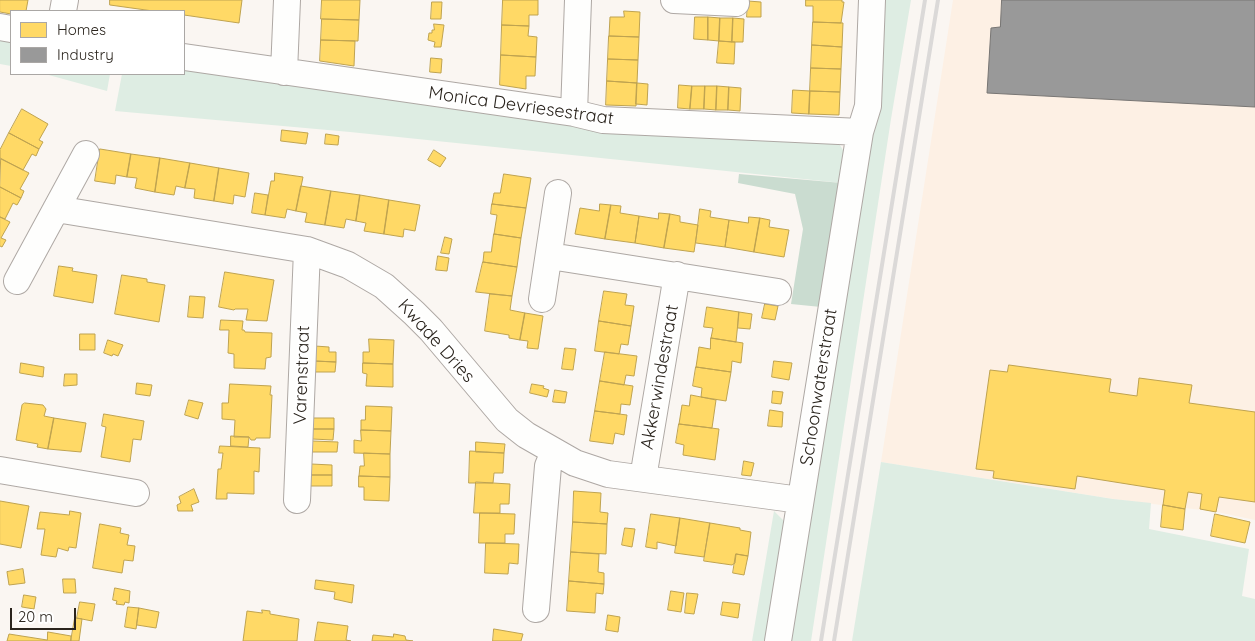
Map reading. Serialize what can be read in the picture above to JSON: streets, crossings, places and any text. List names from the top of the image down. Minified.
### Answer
{"streets":{"street":["Monica Devriesestraat","Kwade Dries","Varenstraat","Akkerwindestraat","Schoonwaterstraat"]},"crossings":[["Monica Devriesestraat","Schoonwaterstraat"],["Kwade Dries","Varenstraat"],["Kwade Dries","Akkerwindestraat"],["Kwade Dries","Schoonwaterstraat"]],"legend":["Homes","Industry"],"scale_bar":"20 m"}
